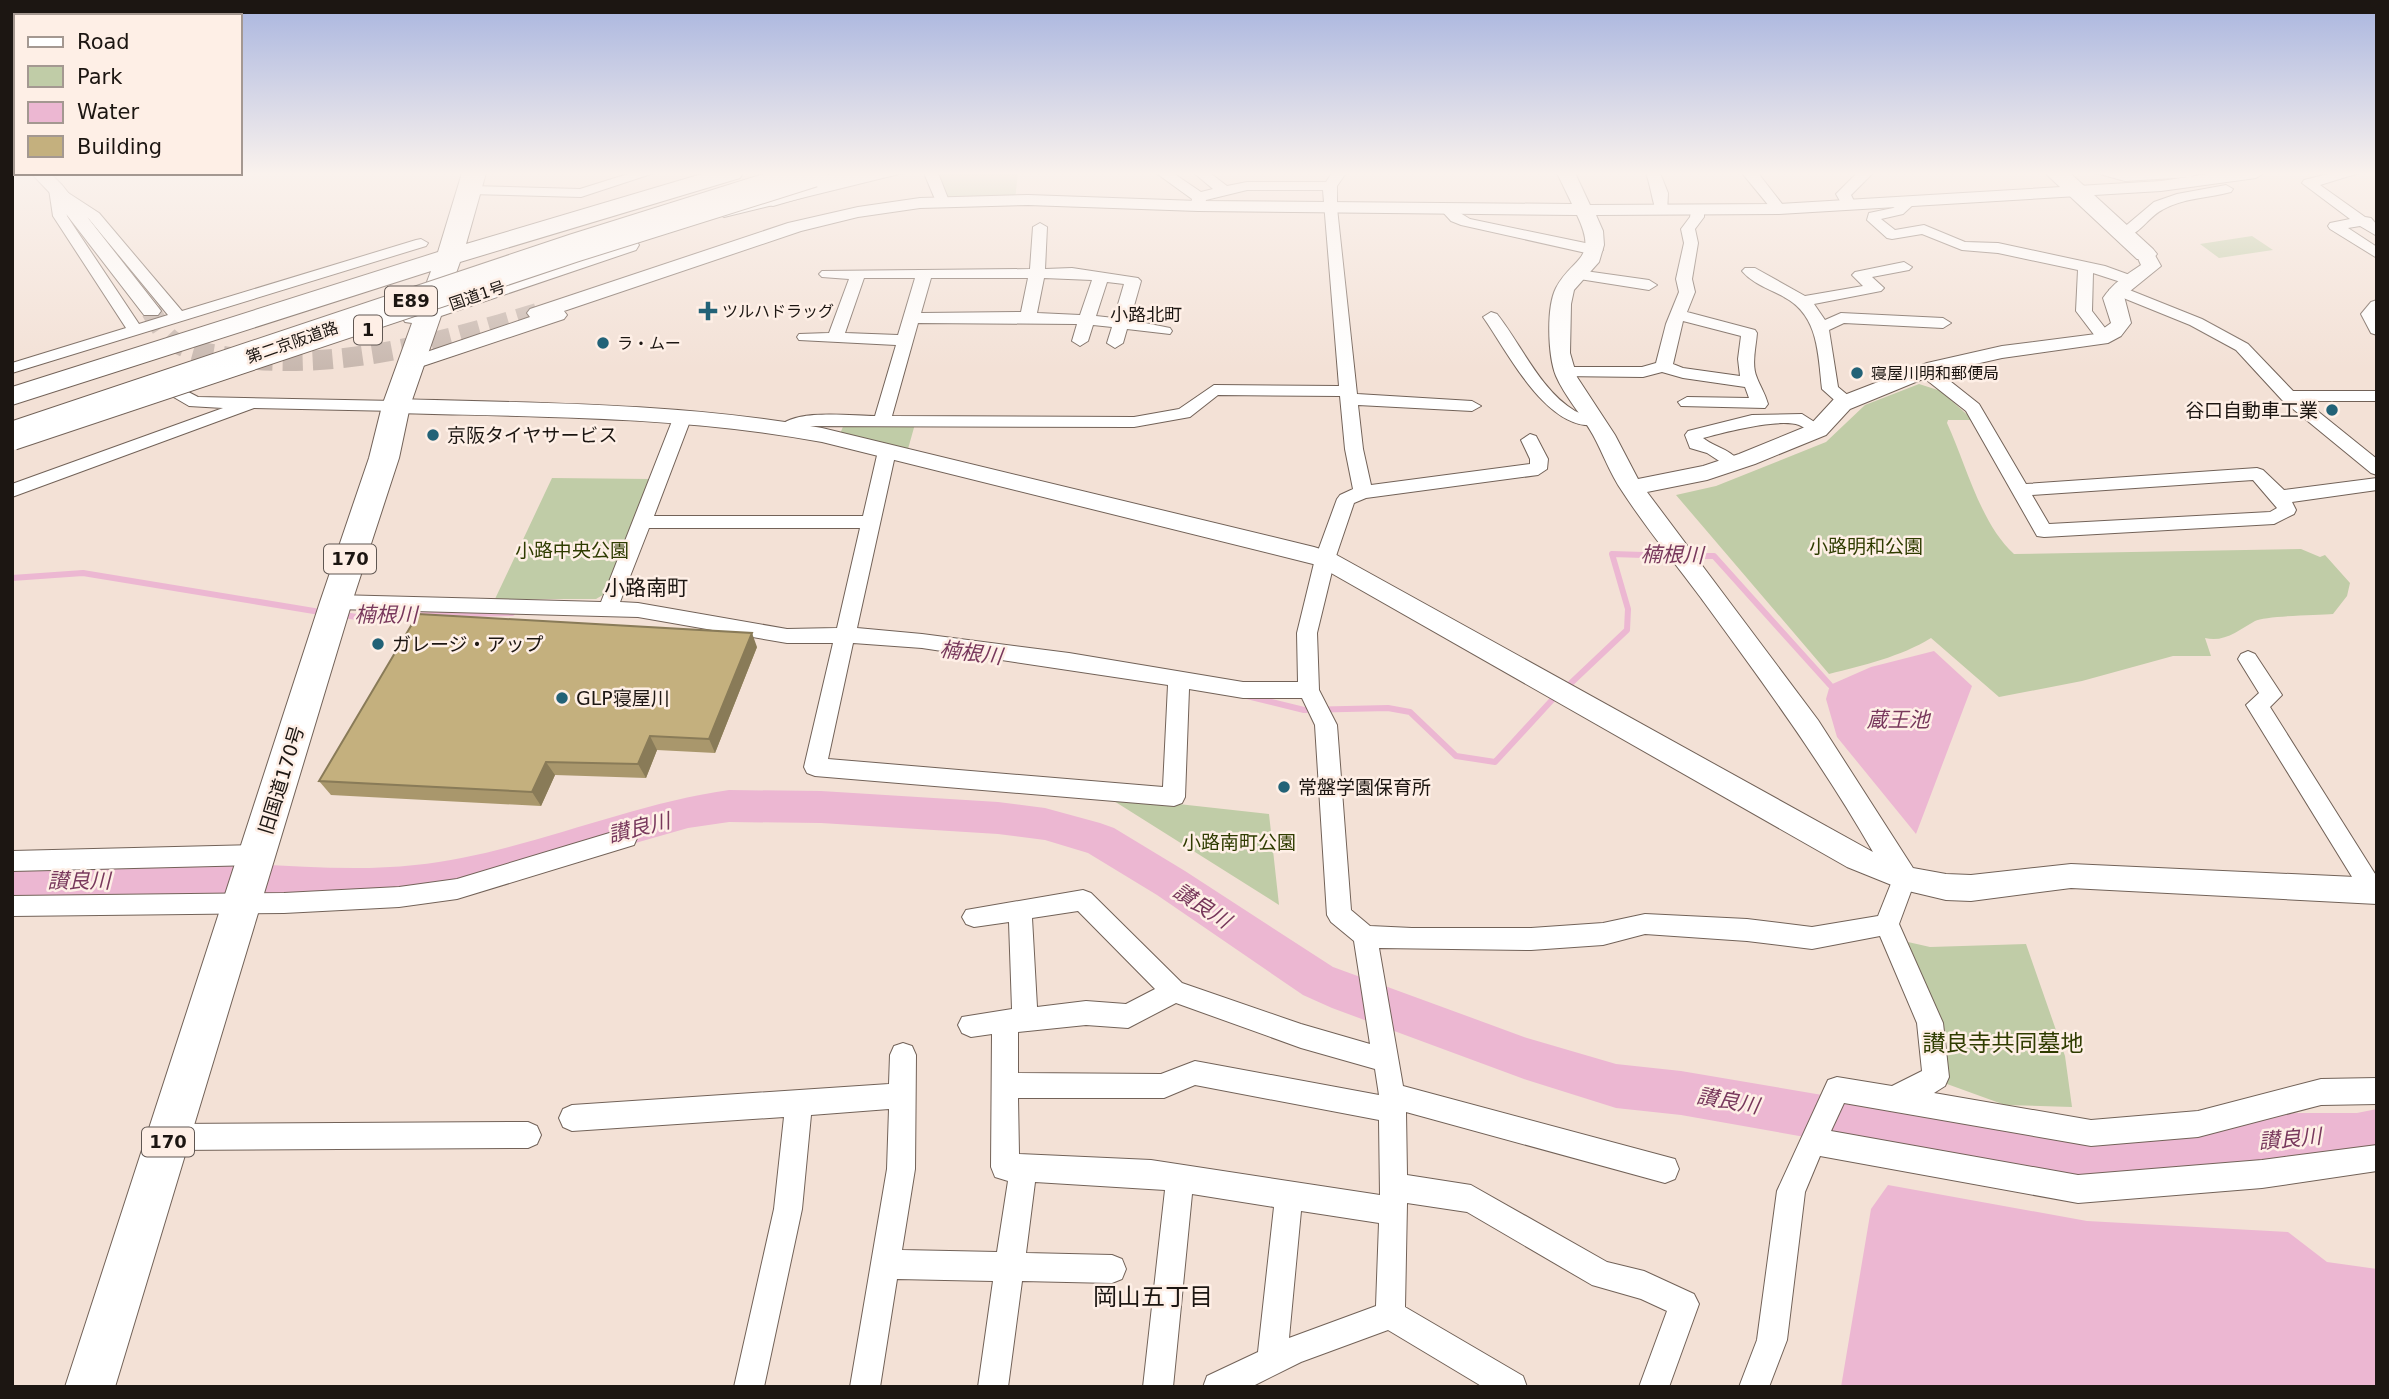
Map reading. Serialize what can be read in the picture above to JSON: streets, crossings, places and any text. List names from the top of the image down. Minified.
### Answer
{"streets":{"highway":["国道1号","E89","1","第二京阪道路","170","旧国道170号"]},"crossings":[["国道1号","第二京阪道路"],["国道1号","旧国道170号"],["1","旧国道170号"]],"districts":["小路北町","小路南町","岡山五丁目"],"water":["楠根川","蔵王池","讃良川"],"parks":["小路明和公園","小路中央公園","小路南町公園","讃良寺共同墓地"],"places":{"health":["ツルハドラッグ"],"other":["ラ・ムー","寝屋川明和郵便局","谷口自動車工業","京阪タイヤサービス","ガレージ・アップ","GLP寝屋川","常盤学園保育所"]},"legend":["Road","Park","Water","Building"]}
